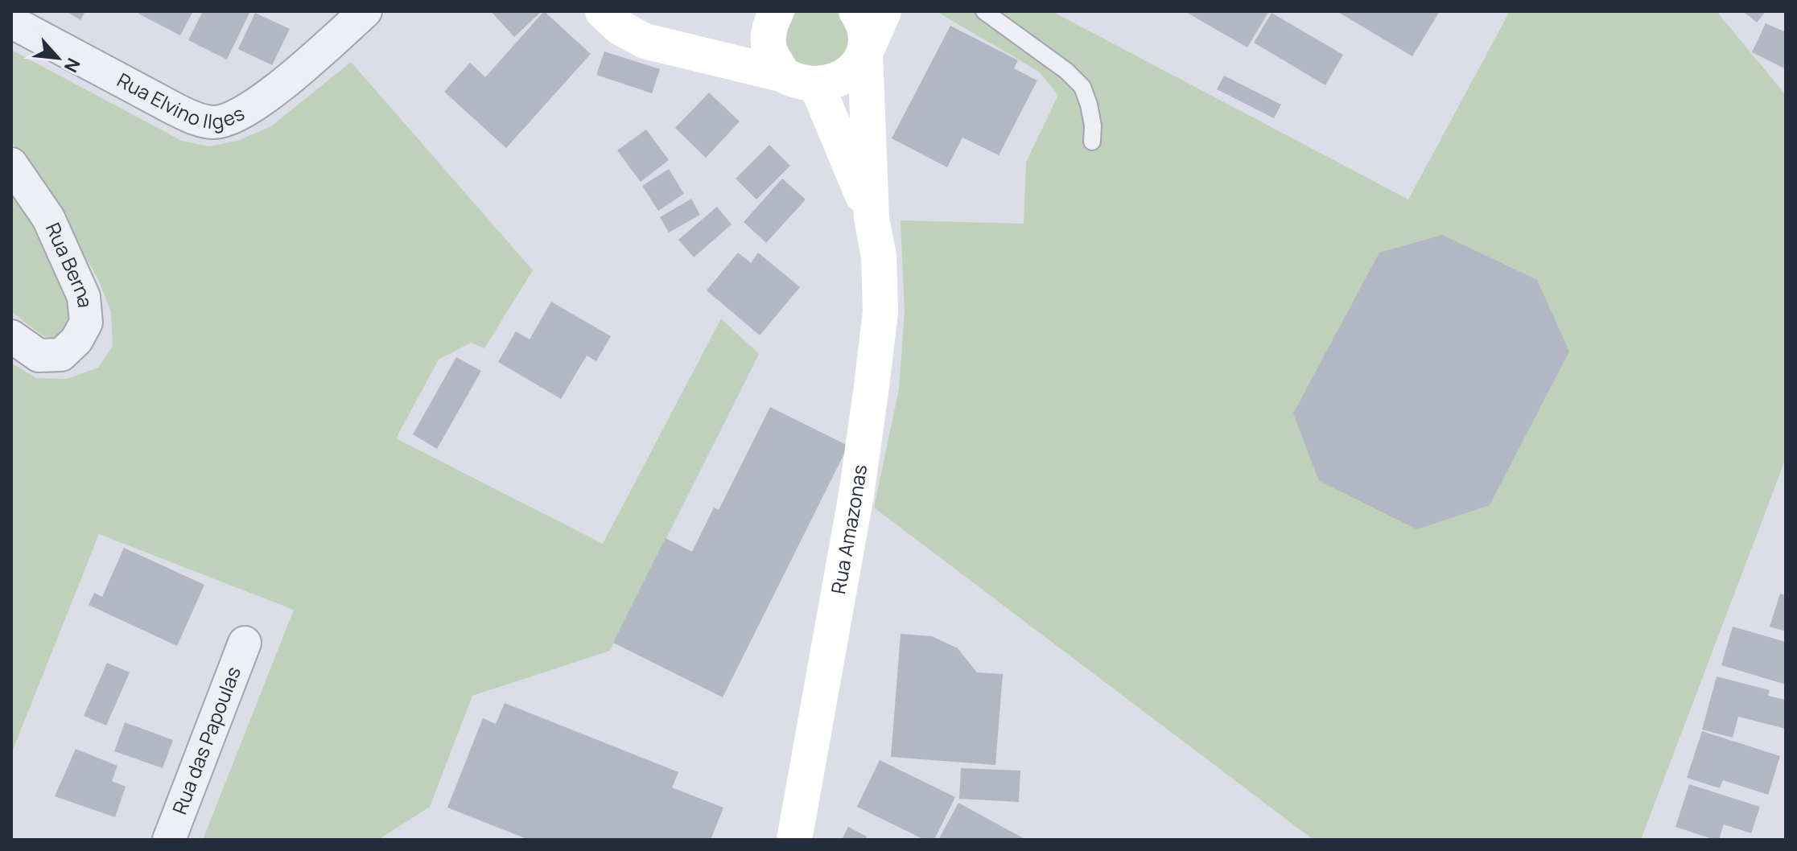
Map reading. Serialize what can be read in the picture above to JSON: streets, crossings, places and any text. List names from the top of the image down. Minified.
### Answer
{"streets":{"main road":["Rua Amazonas"],"street":["Rua Elvino Ilges","Rua Berna","Rua das Papoulas"]},"north":"bottom right"}
